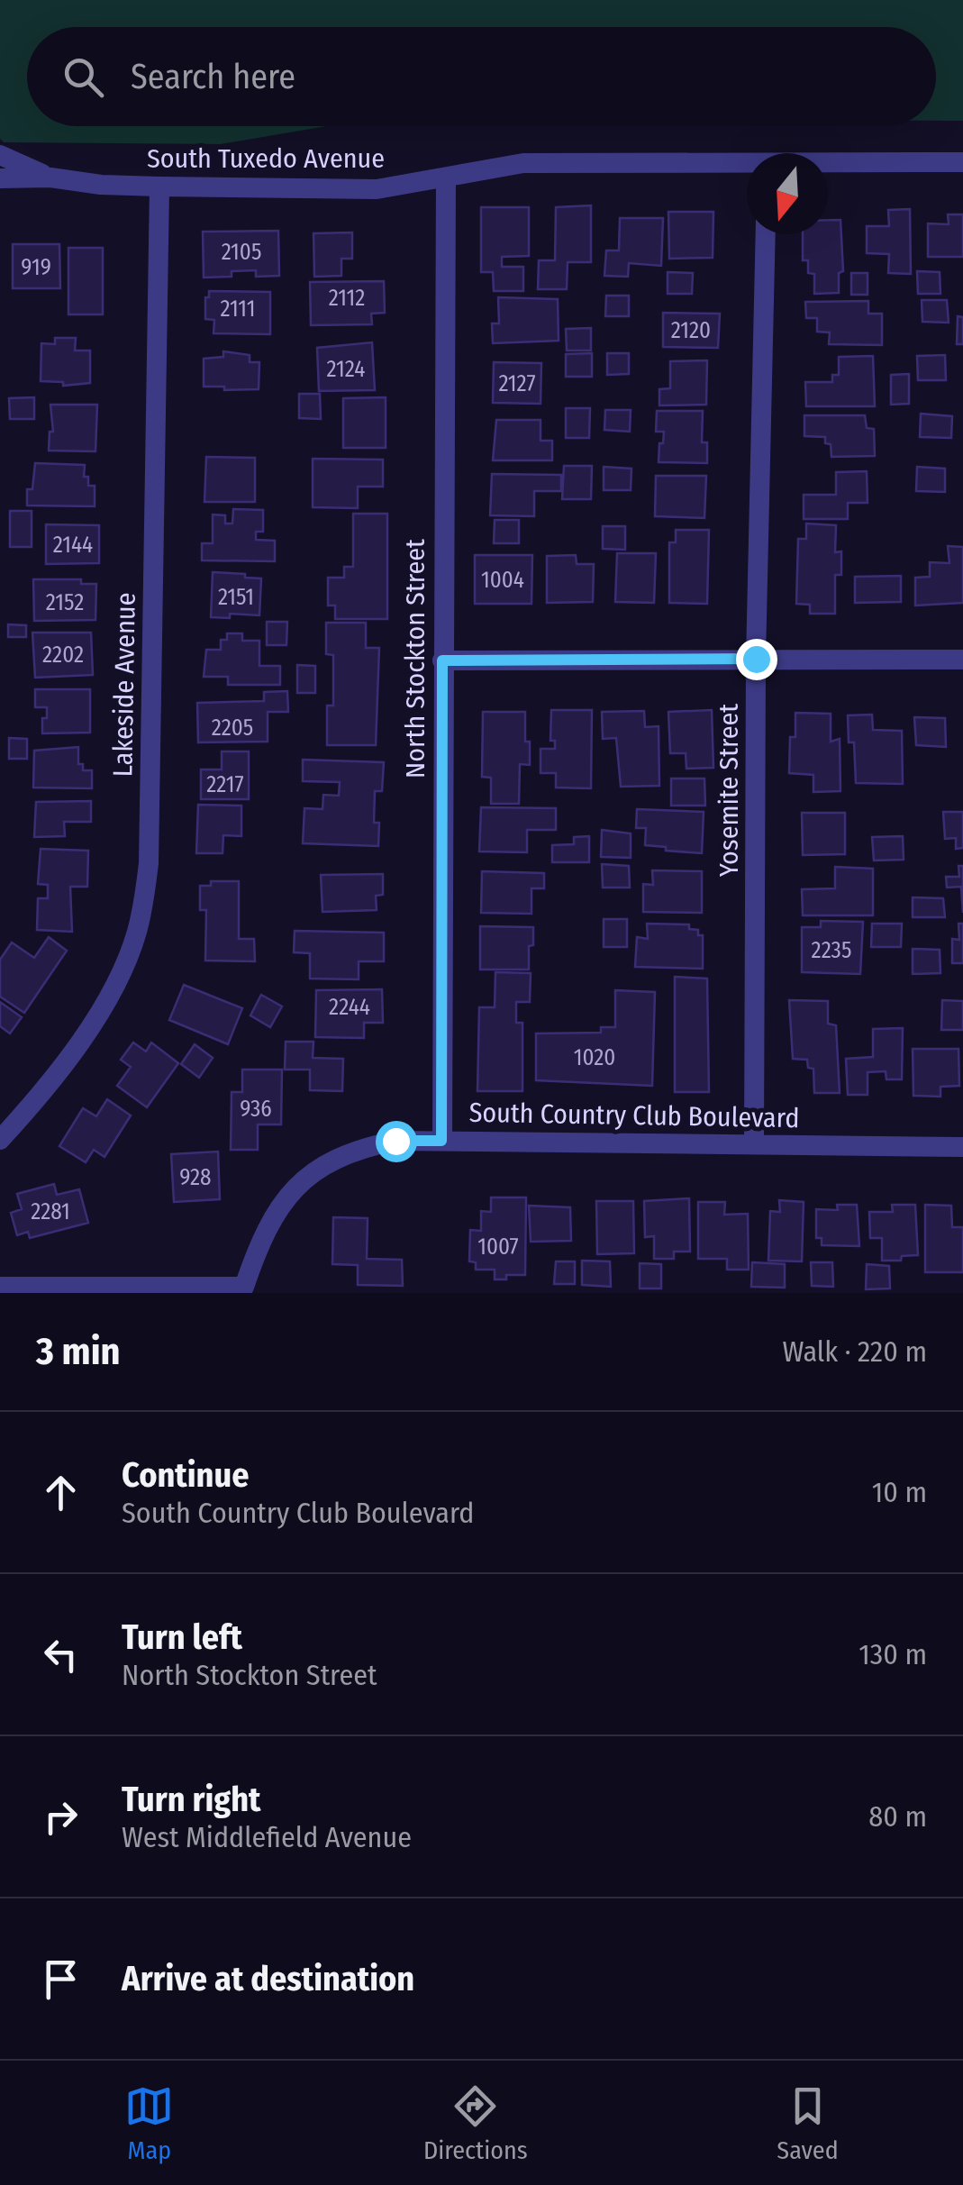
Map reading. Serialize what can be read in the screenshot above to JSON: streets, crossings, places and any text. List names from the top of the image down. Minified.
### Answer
{"streets":{"street":["South Tuxedo Avenue","North Stockton Street","Lakeside Avenue","Yosemite Street","South Country Club Boulevard"]},"crossings":[["South Tuxedo Avenue","North Stockton Street"],["South Tuxedo Avenue","Lakeside Avenue"],["North Stockton Street","South Country Club Boulevard"],["Yosemite Street","South Country Club Boulevard"]],"house_numbers":["2105","919","2112","2111","2120","2124","2127","2144","1004","2151","2152","2202","2205","2217","2235","2244","1020","936","928","2281","1007"],"north":"bottom","page":{"search":"Search here","heading":["3 min","Walk · 220 m"],"list":[["Continue","South Country Club Boulevard","10 m"],["Turn left","North Stockton Street","130 m"],["Turn right","West Middlefield Avenue","80 m"],"Arrive at destination"],"nav":["Map","Directions","Saved"]}}
